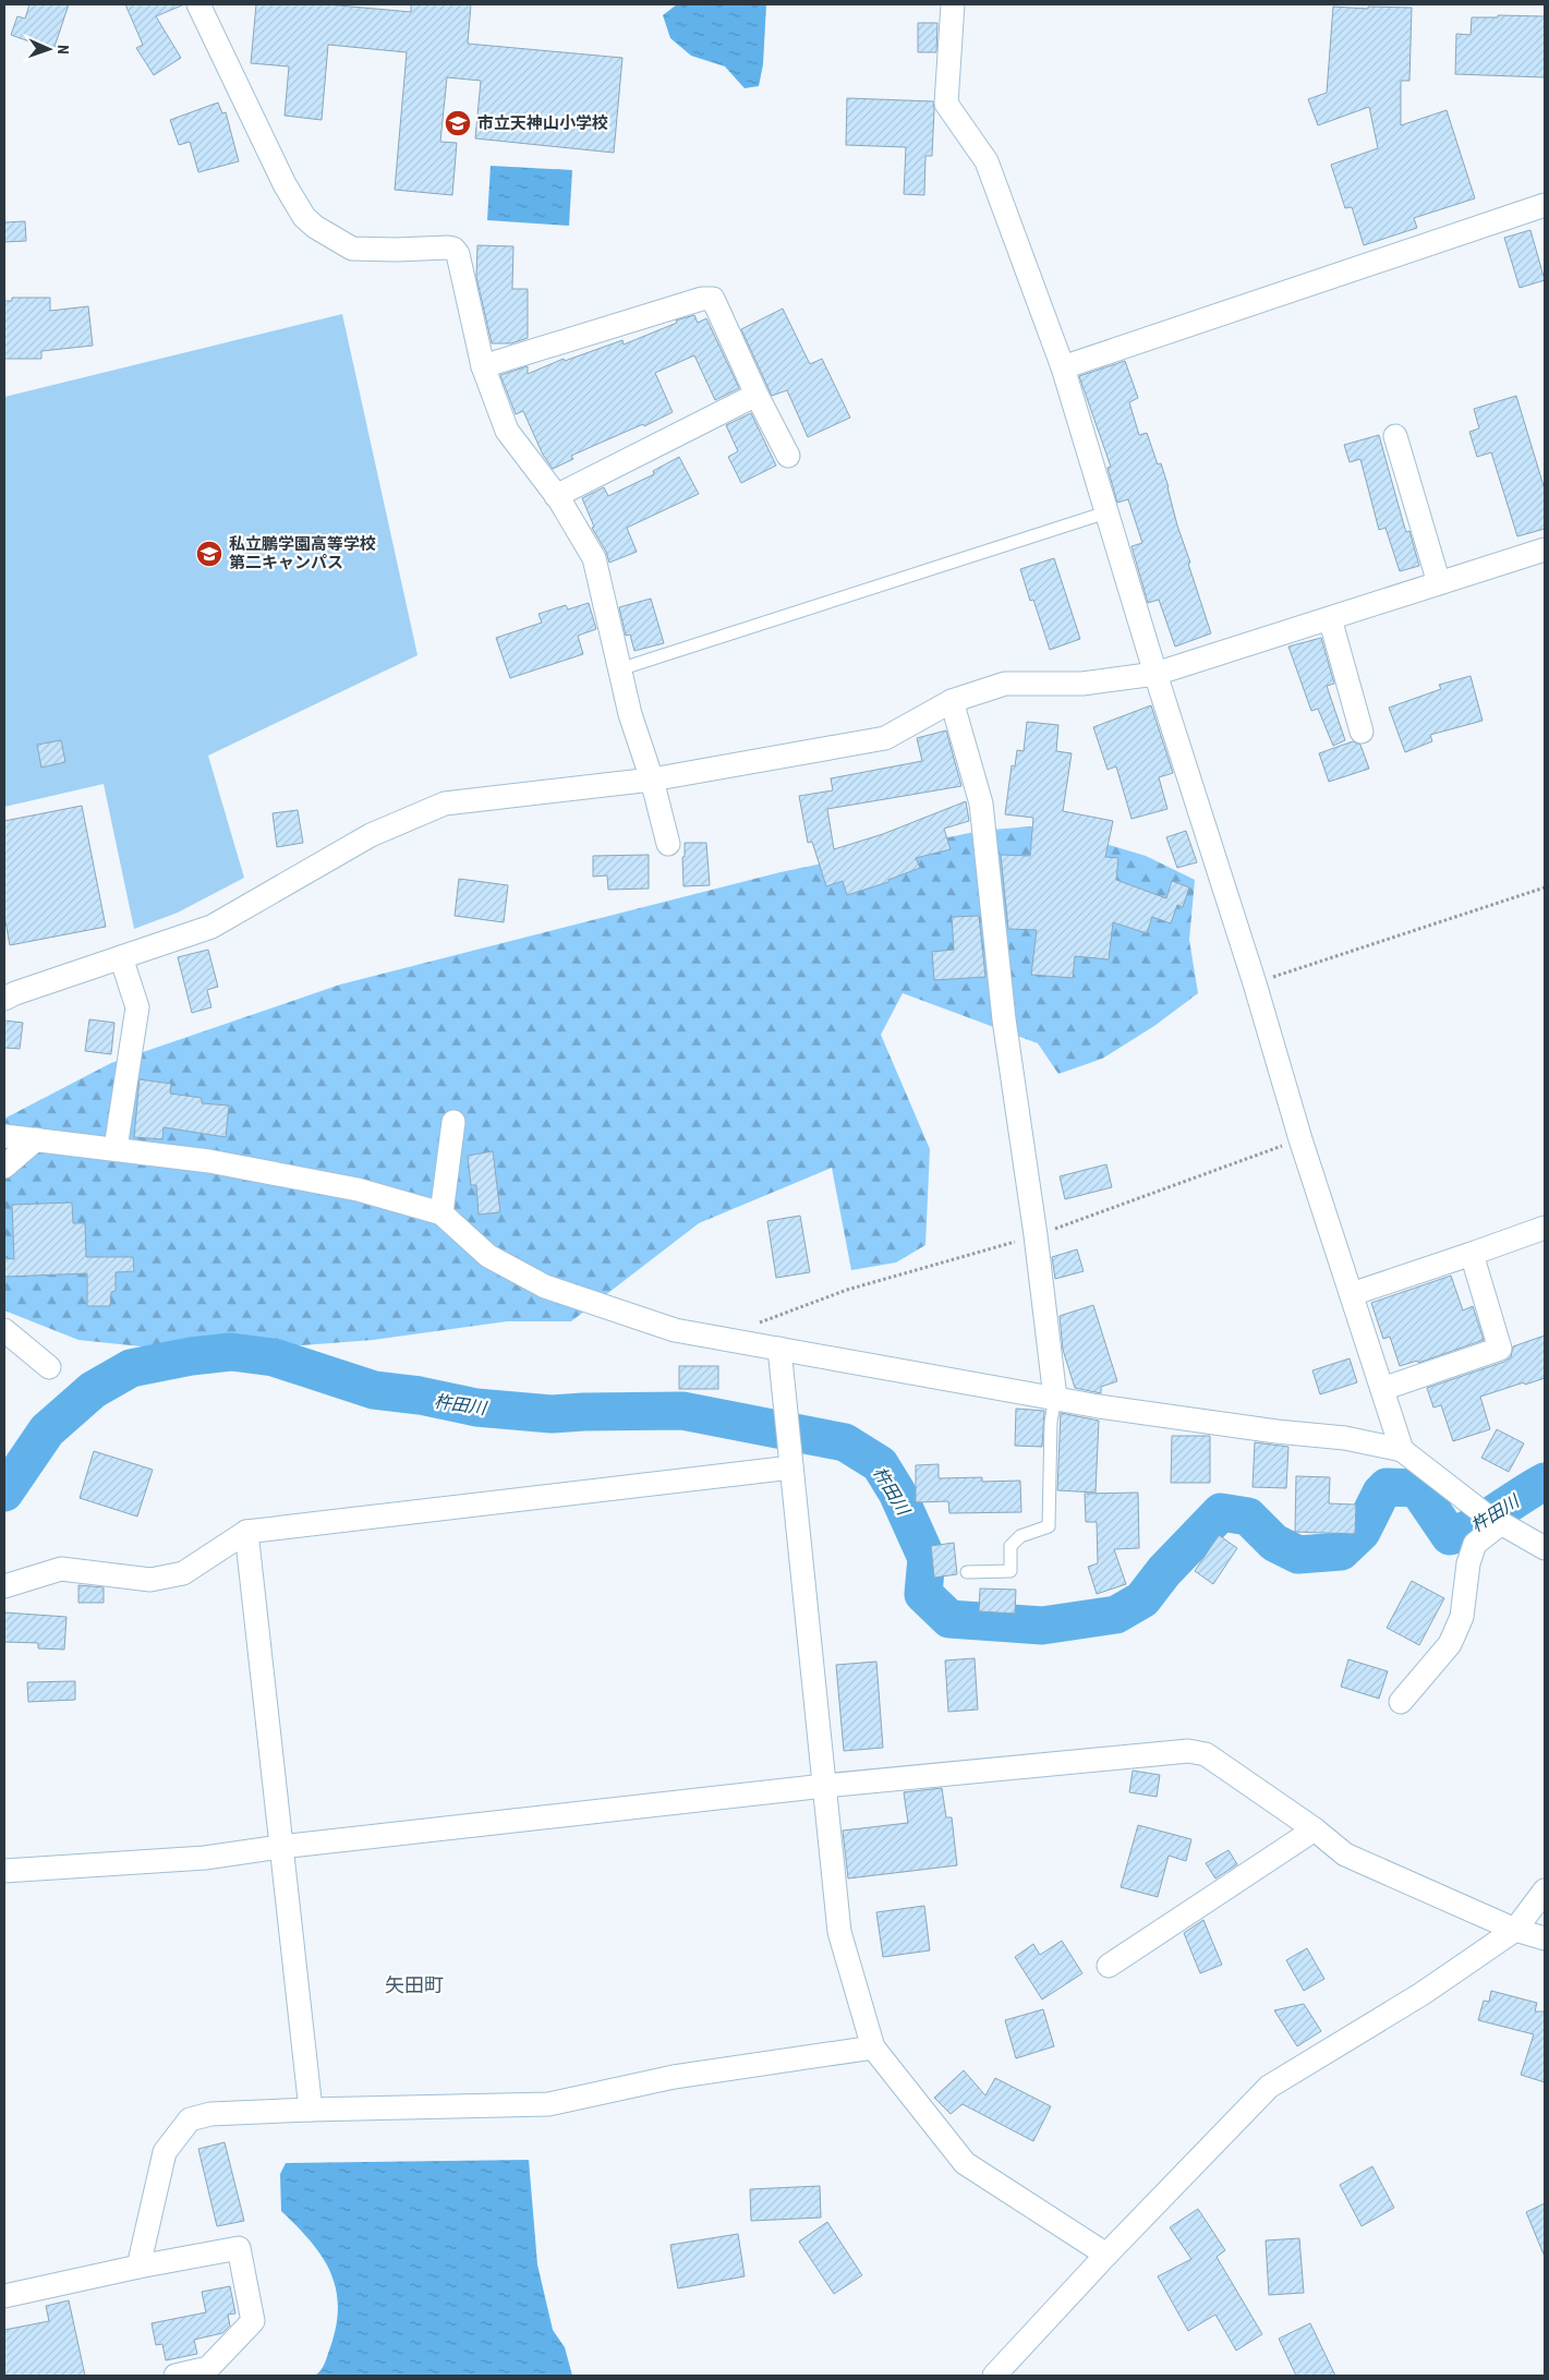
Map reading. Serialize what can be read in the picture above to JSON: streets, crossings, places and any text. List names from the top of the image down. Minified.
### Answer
{"districts":["矢田町"],"water":["杵田川"],"places":{"school or university":["市立天神山小学校","私立鵬学園高等学校 第二キャンパス"]},"north":"right"}
